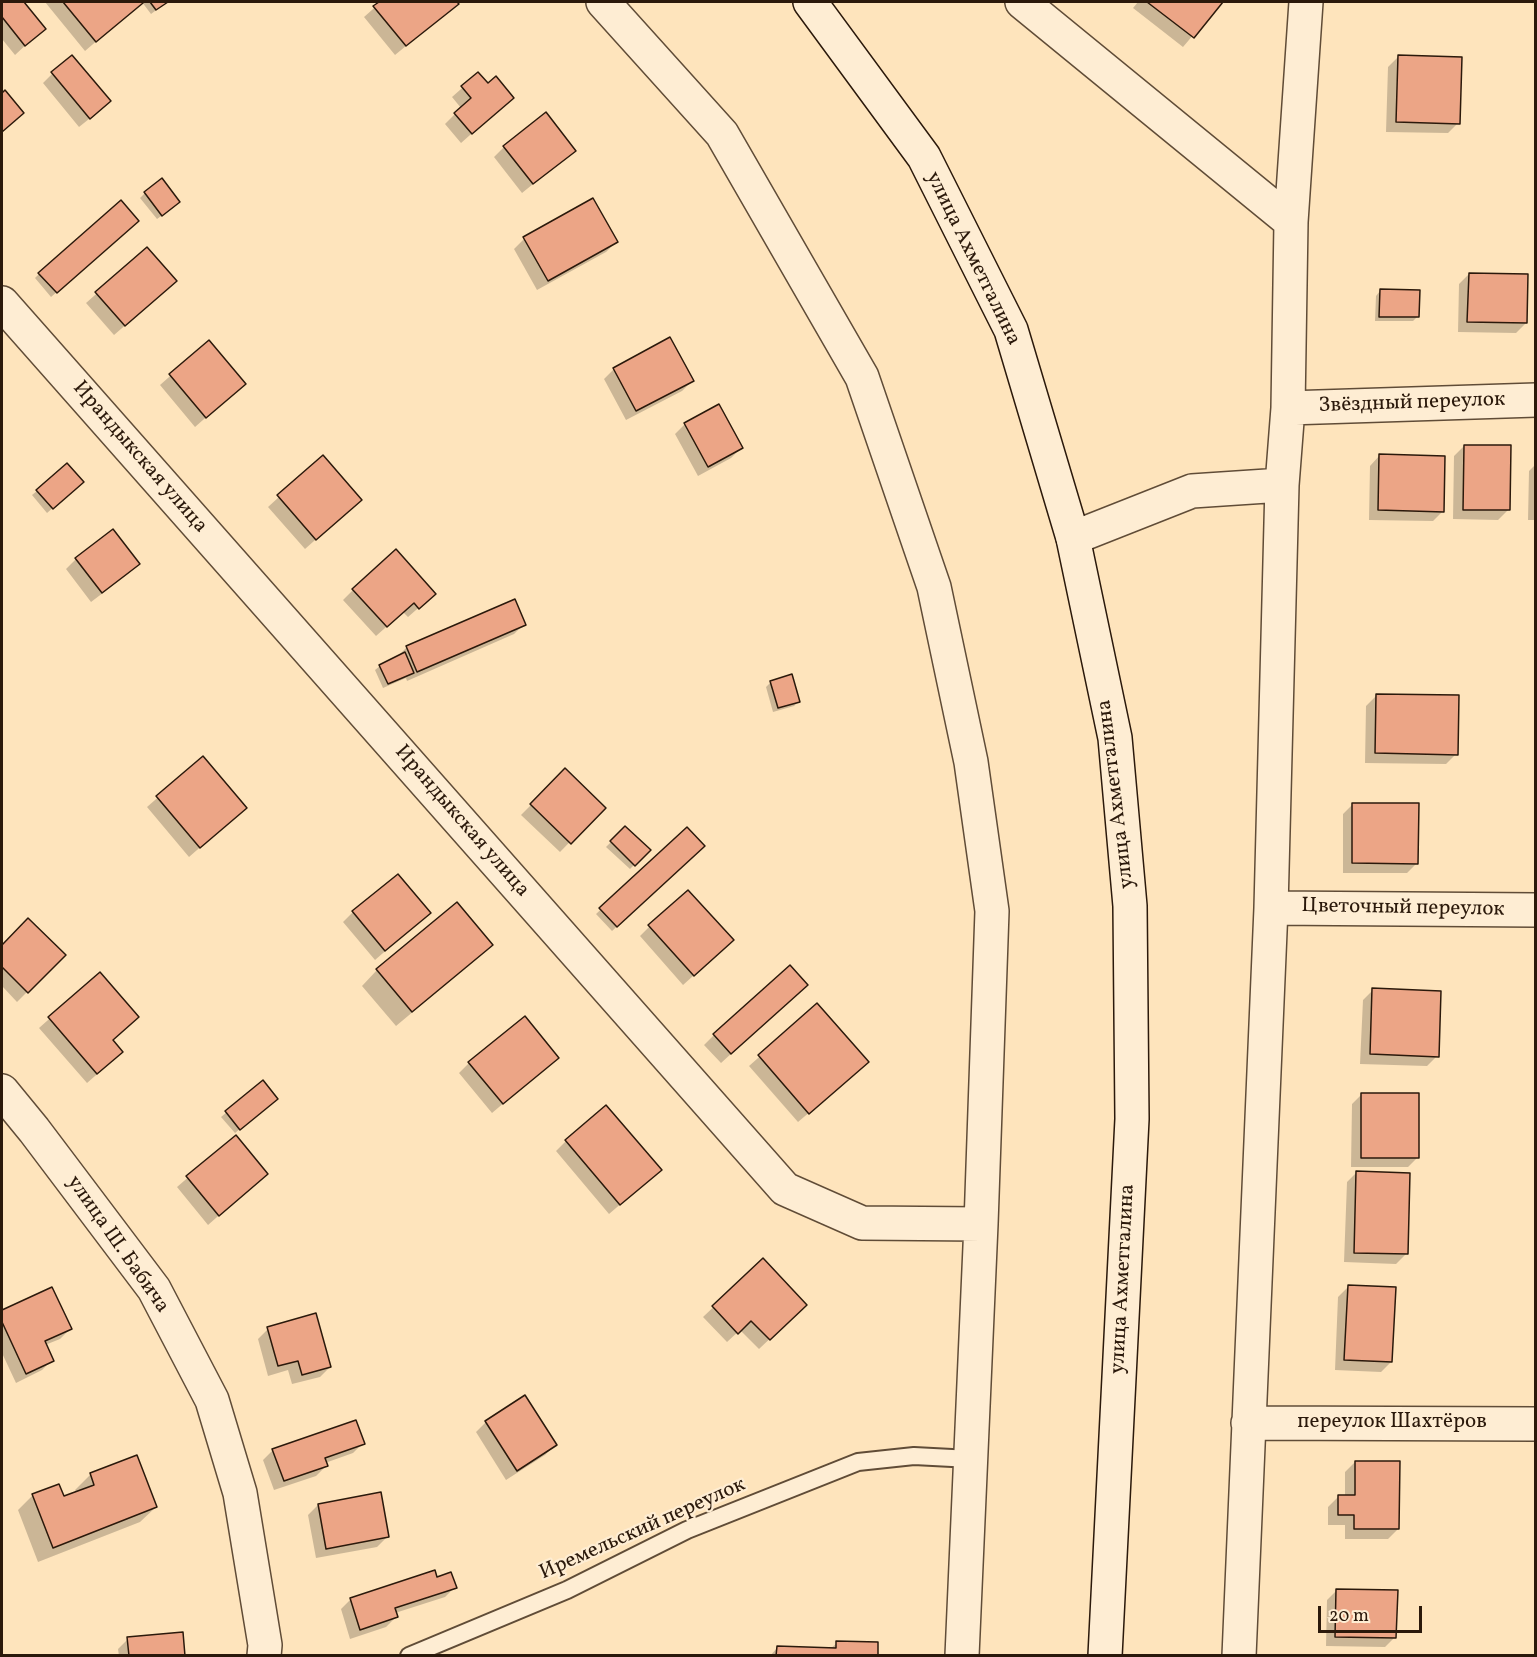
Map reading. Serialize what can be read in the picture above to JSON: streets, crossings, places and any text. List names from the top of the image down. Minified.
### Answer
{"streets":{"street":["улица Ахметгалина","Звёздный переулок","Ирандыкская улица","Цветочный переулок","улица Ш. Бабича","переулок Шахтёров"],"lane":["Иремельский переулок"]},"scale_bar":"20 m"}
